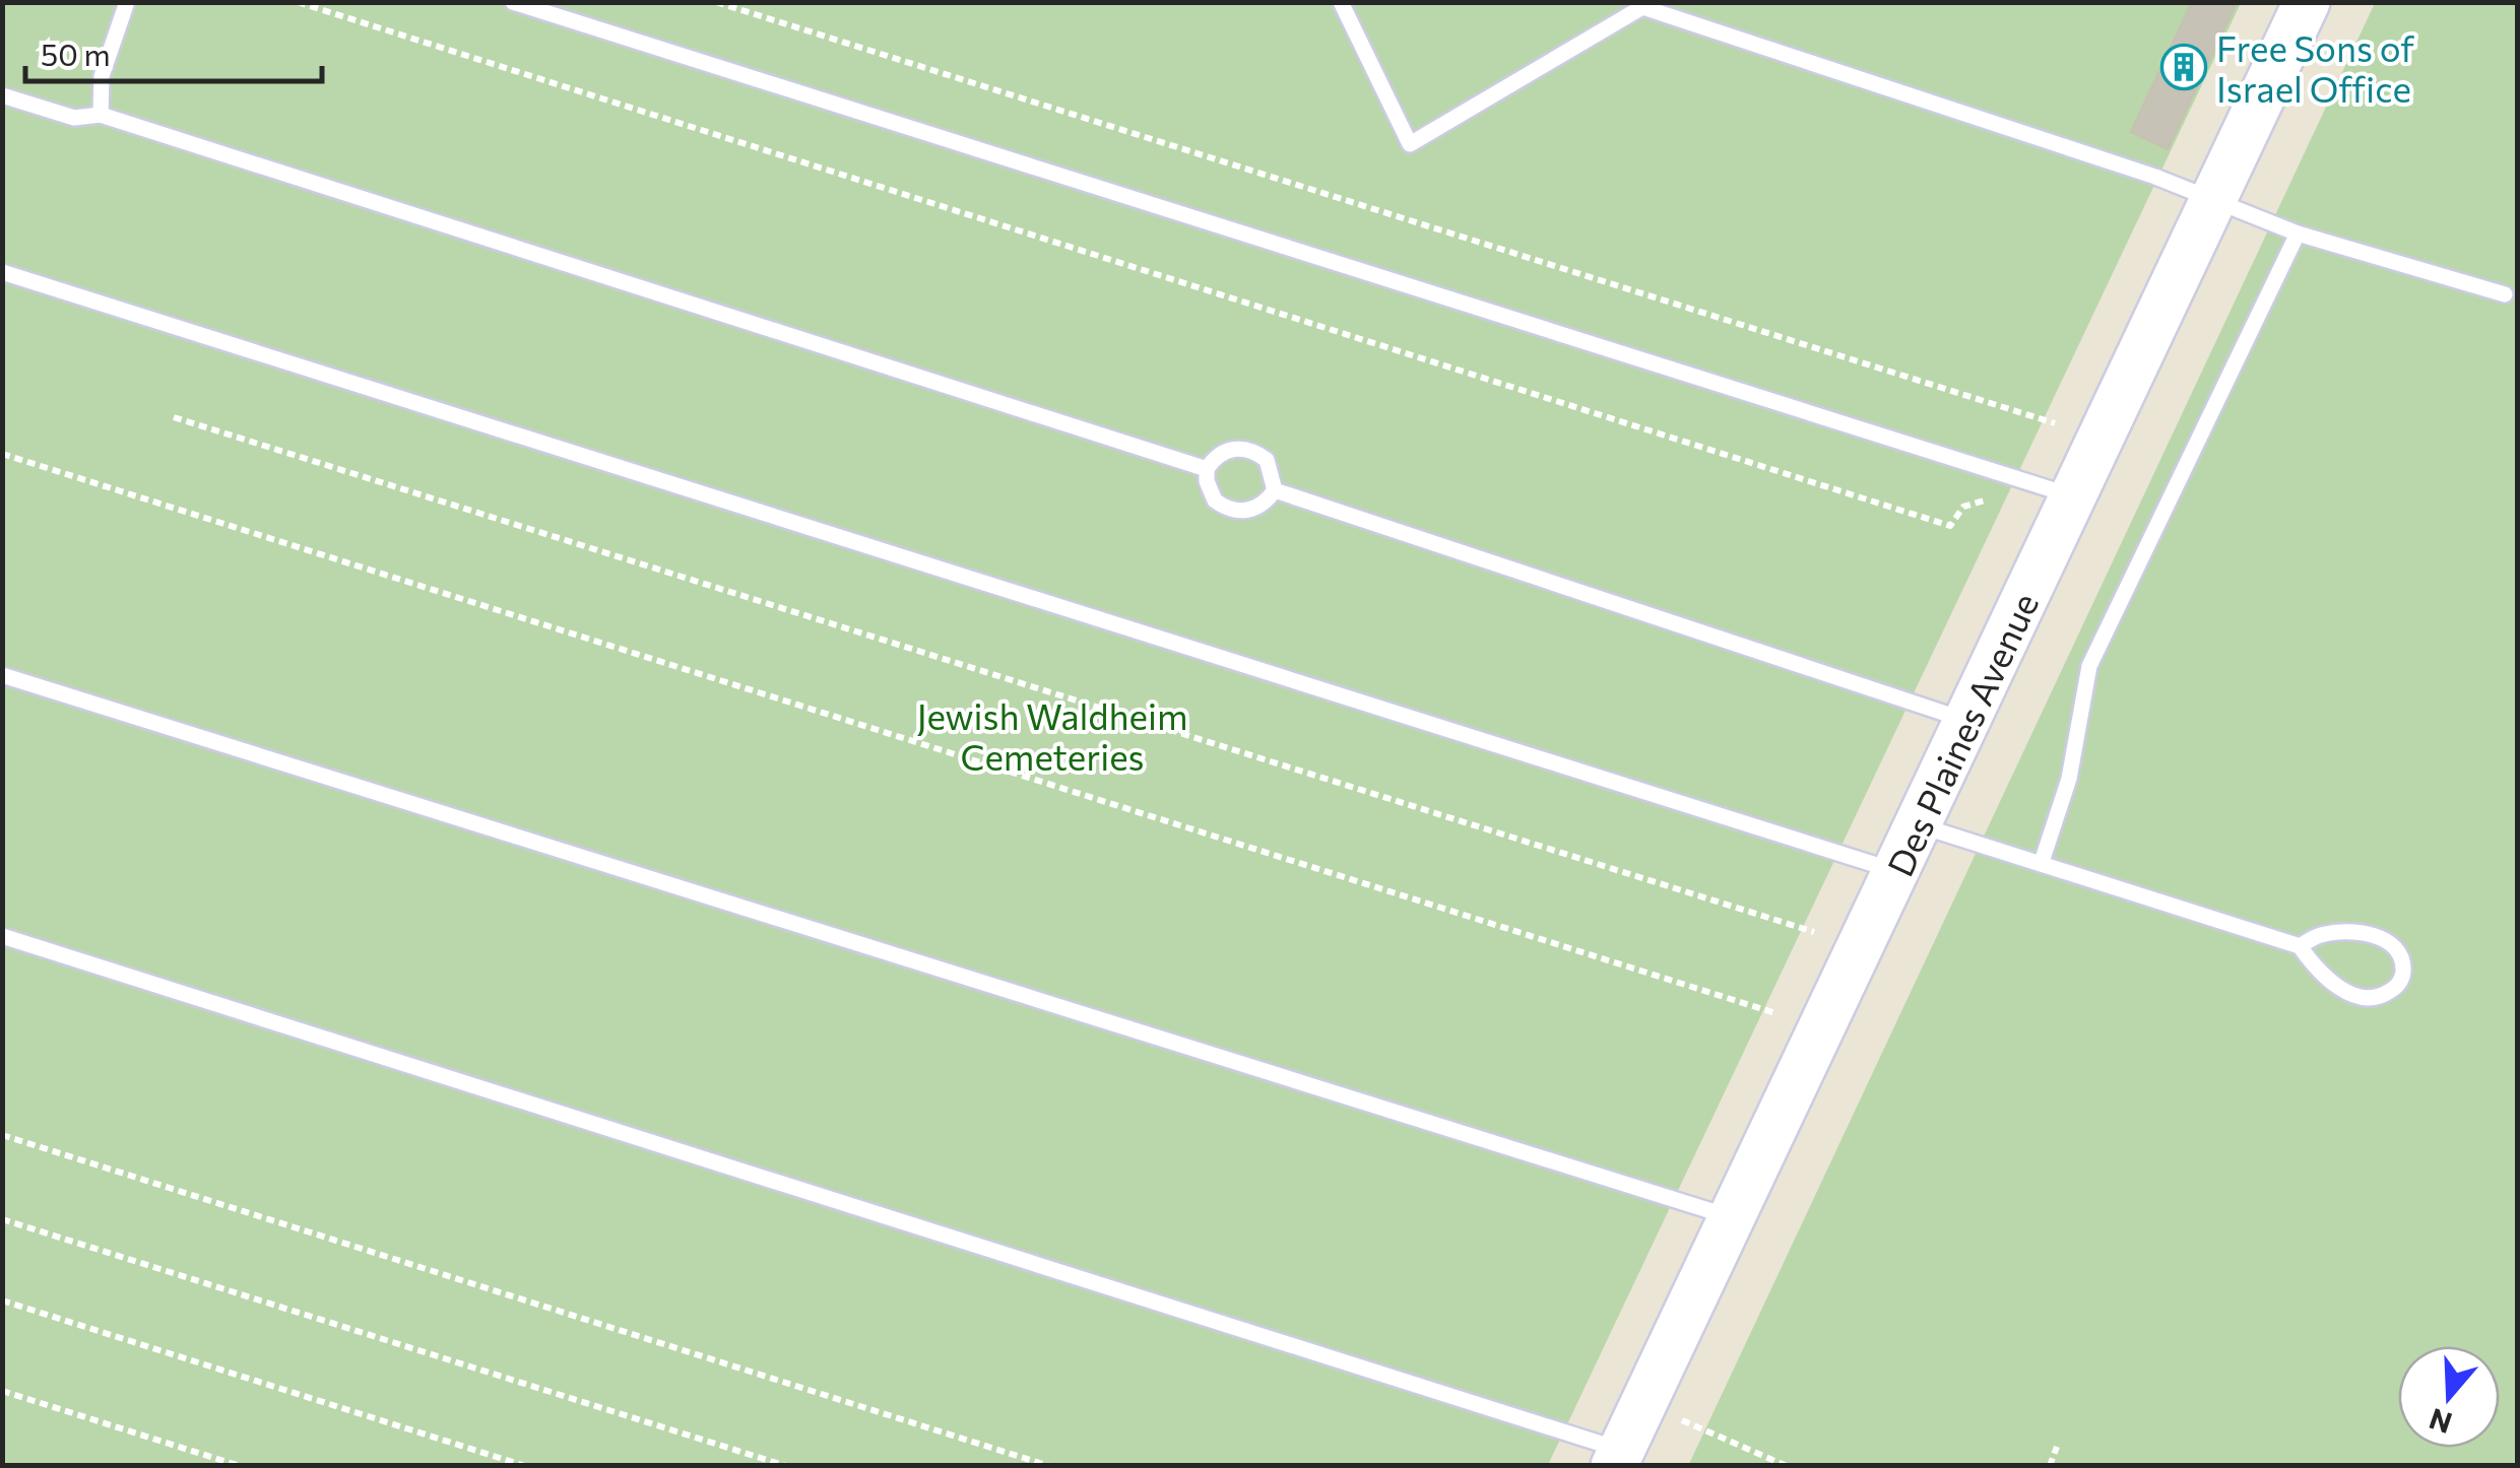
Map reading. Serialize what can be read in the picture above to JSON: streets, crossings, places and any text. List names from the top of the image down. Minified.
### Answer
{"streets":{"main road":["Des Plaines Avenue"]},"parks":["Jewish Waldheim Cemeteries"],"places":{"building":["Free Sons of Israel Office"]},"scale_bar":"50 m","north":"bottom"}
